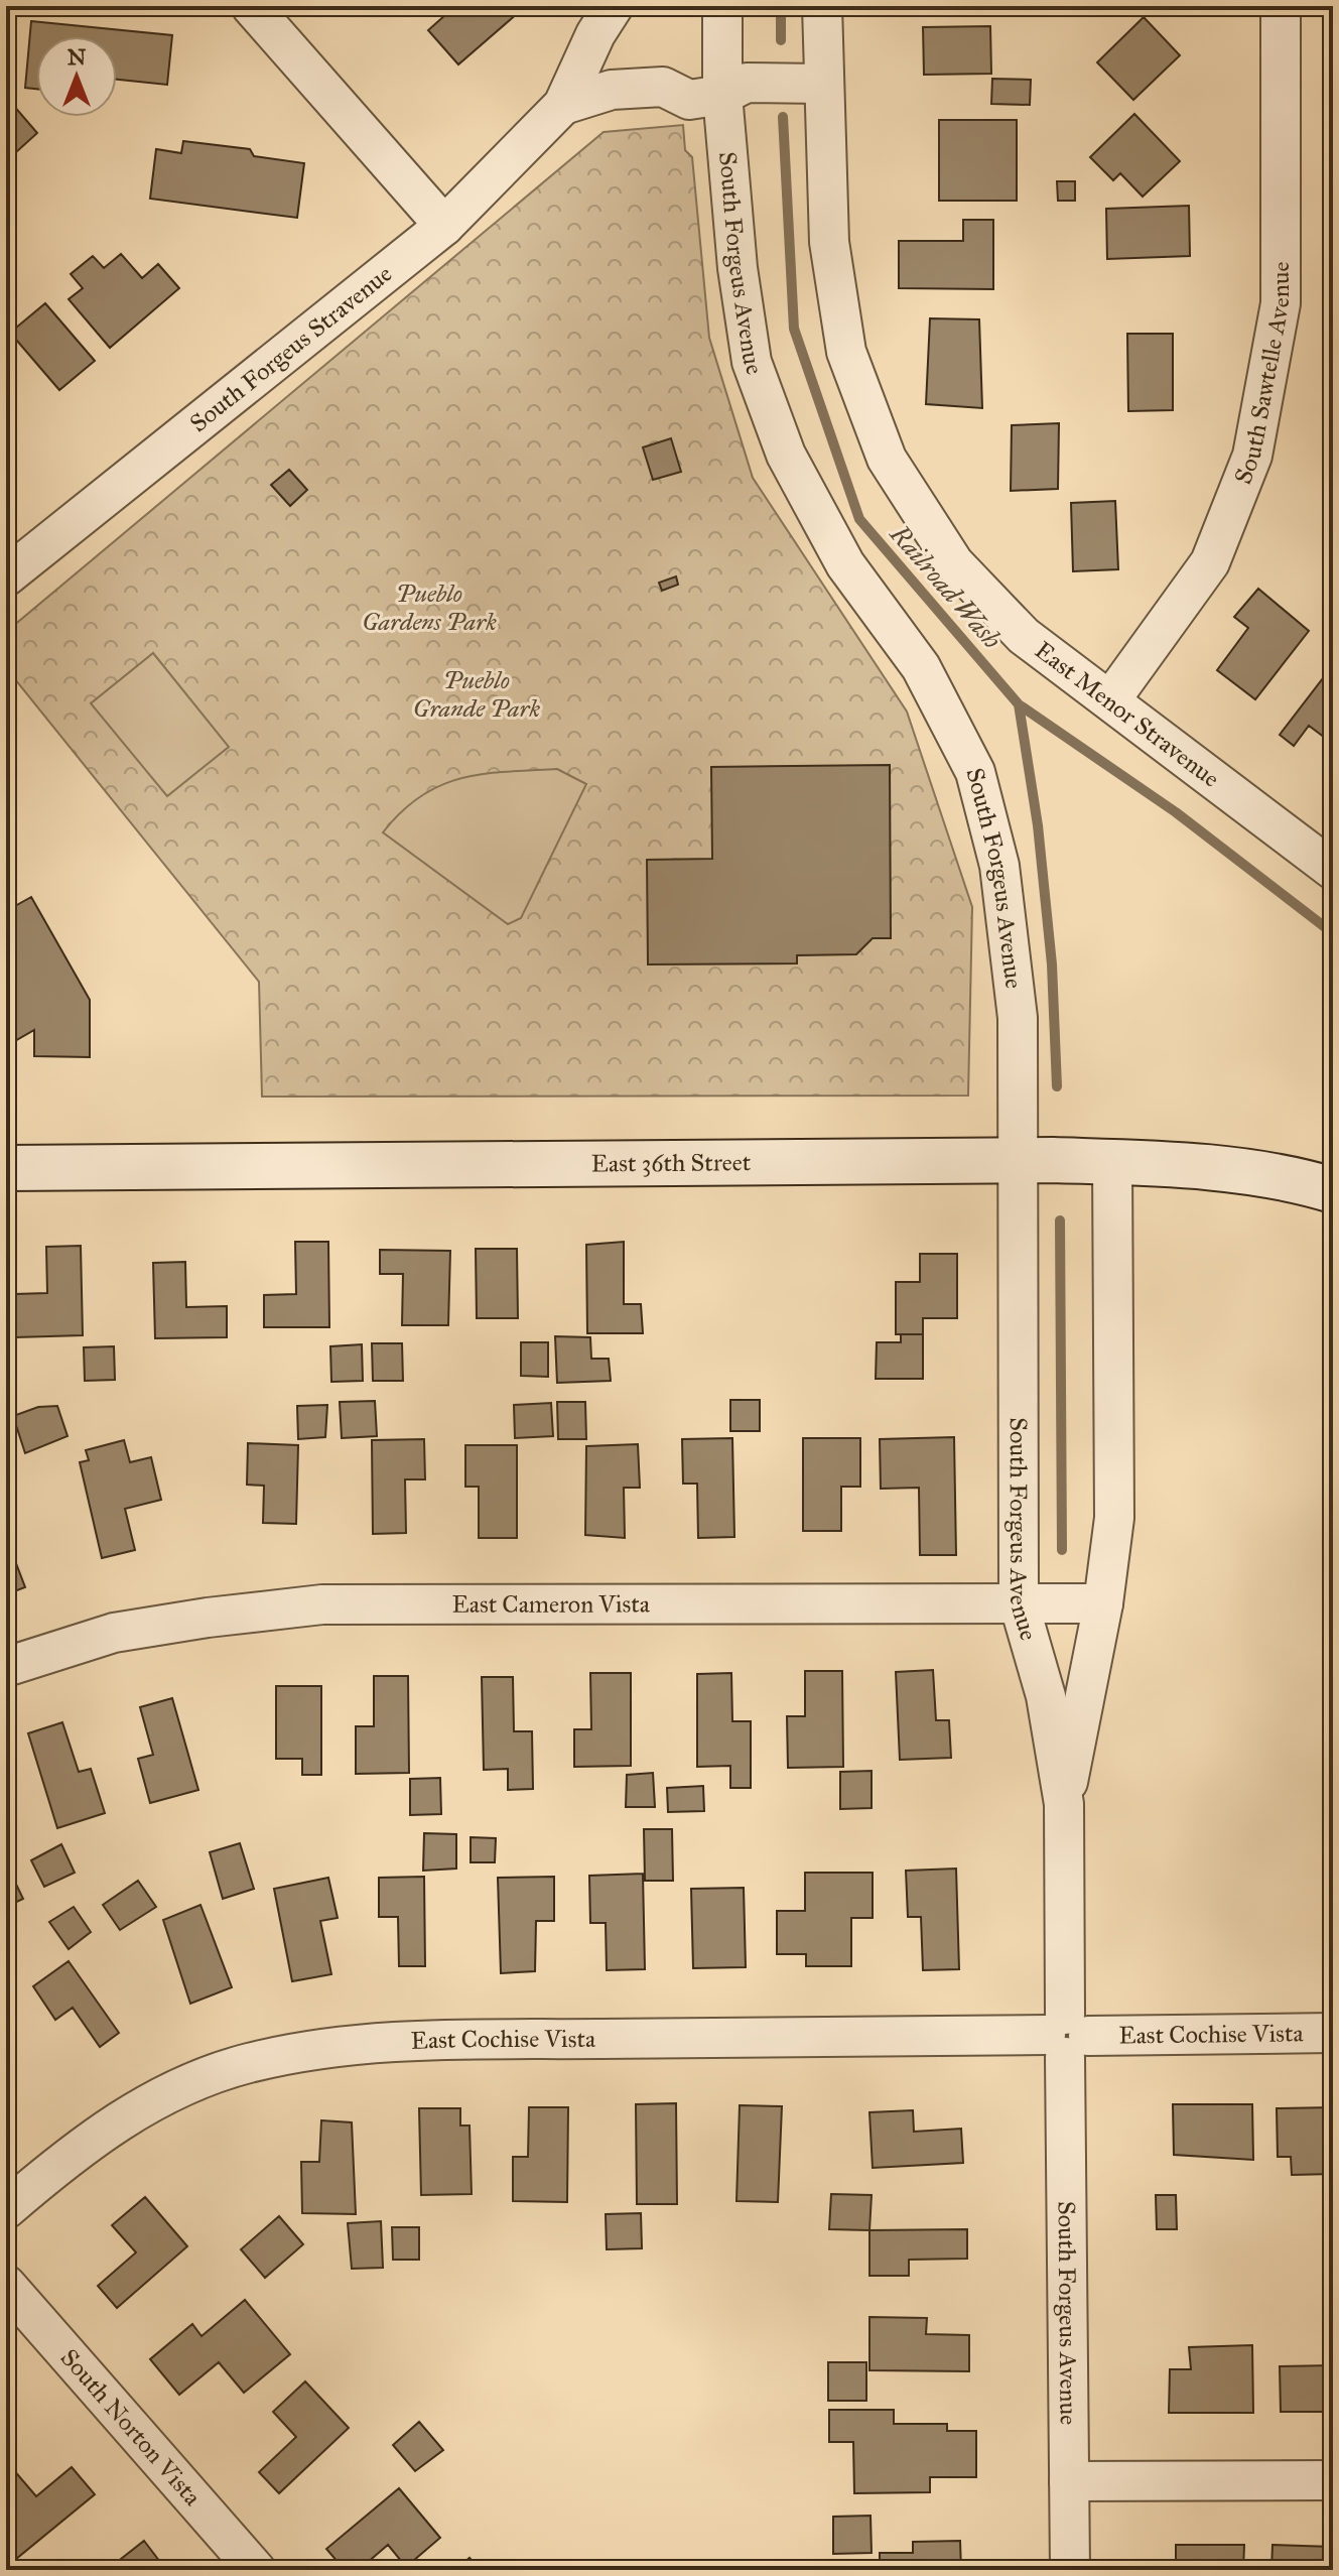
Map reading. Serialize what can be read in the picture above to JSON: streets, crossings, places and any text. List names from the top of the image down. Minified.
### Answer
{"streets":{"main road":["East 36th Street"],"street":["South Forgeus Avenue","South Forgeus Stravenue","South Sawtelle Avenue","East Menor Stravenue","East Cameron Vista","East Cochise Vista","South Norton Vista"]},"crossings":[["South Forgeus Avenue","South Forgeus Stravenue"],["South Forgeus Avenue","East 36th Street"],["South Forgeus Avenue","East Cameron Vista"],["South Forgeus Avenue","East Cochise Vista"],["South Forgeus Stravenue","East Menor Stravenue"],["South Sawtelle Avenue","East Menor Stravenue"]],"water":["Railroad Wash"],"parks":["Pueblo Gardens Park","Pueblo Grande Park"],"north":"top"}
